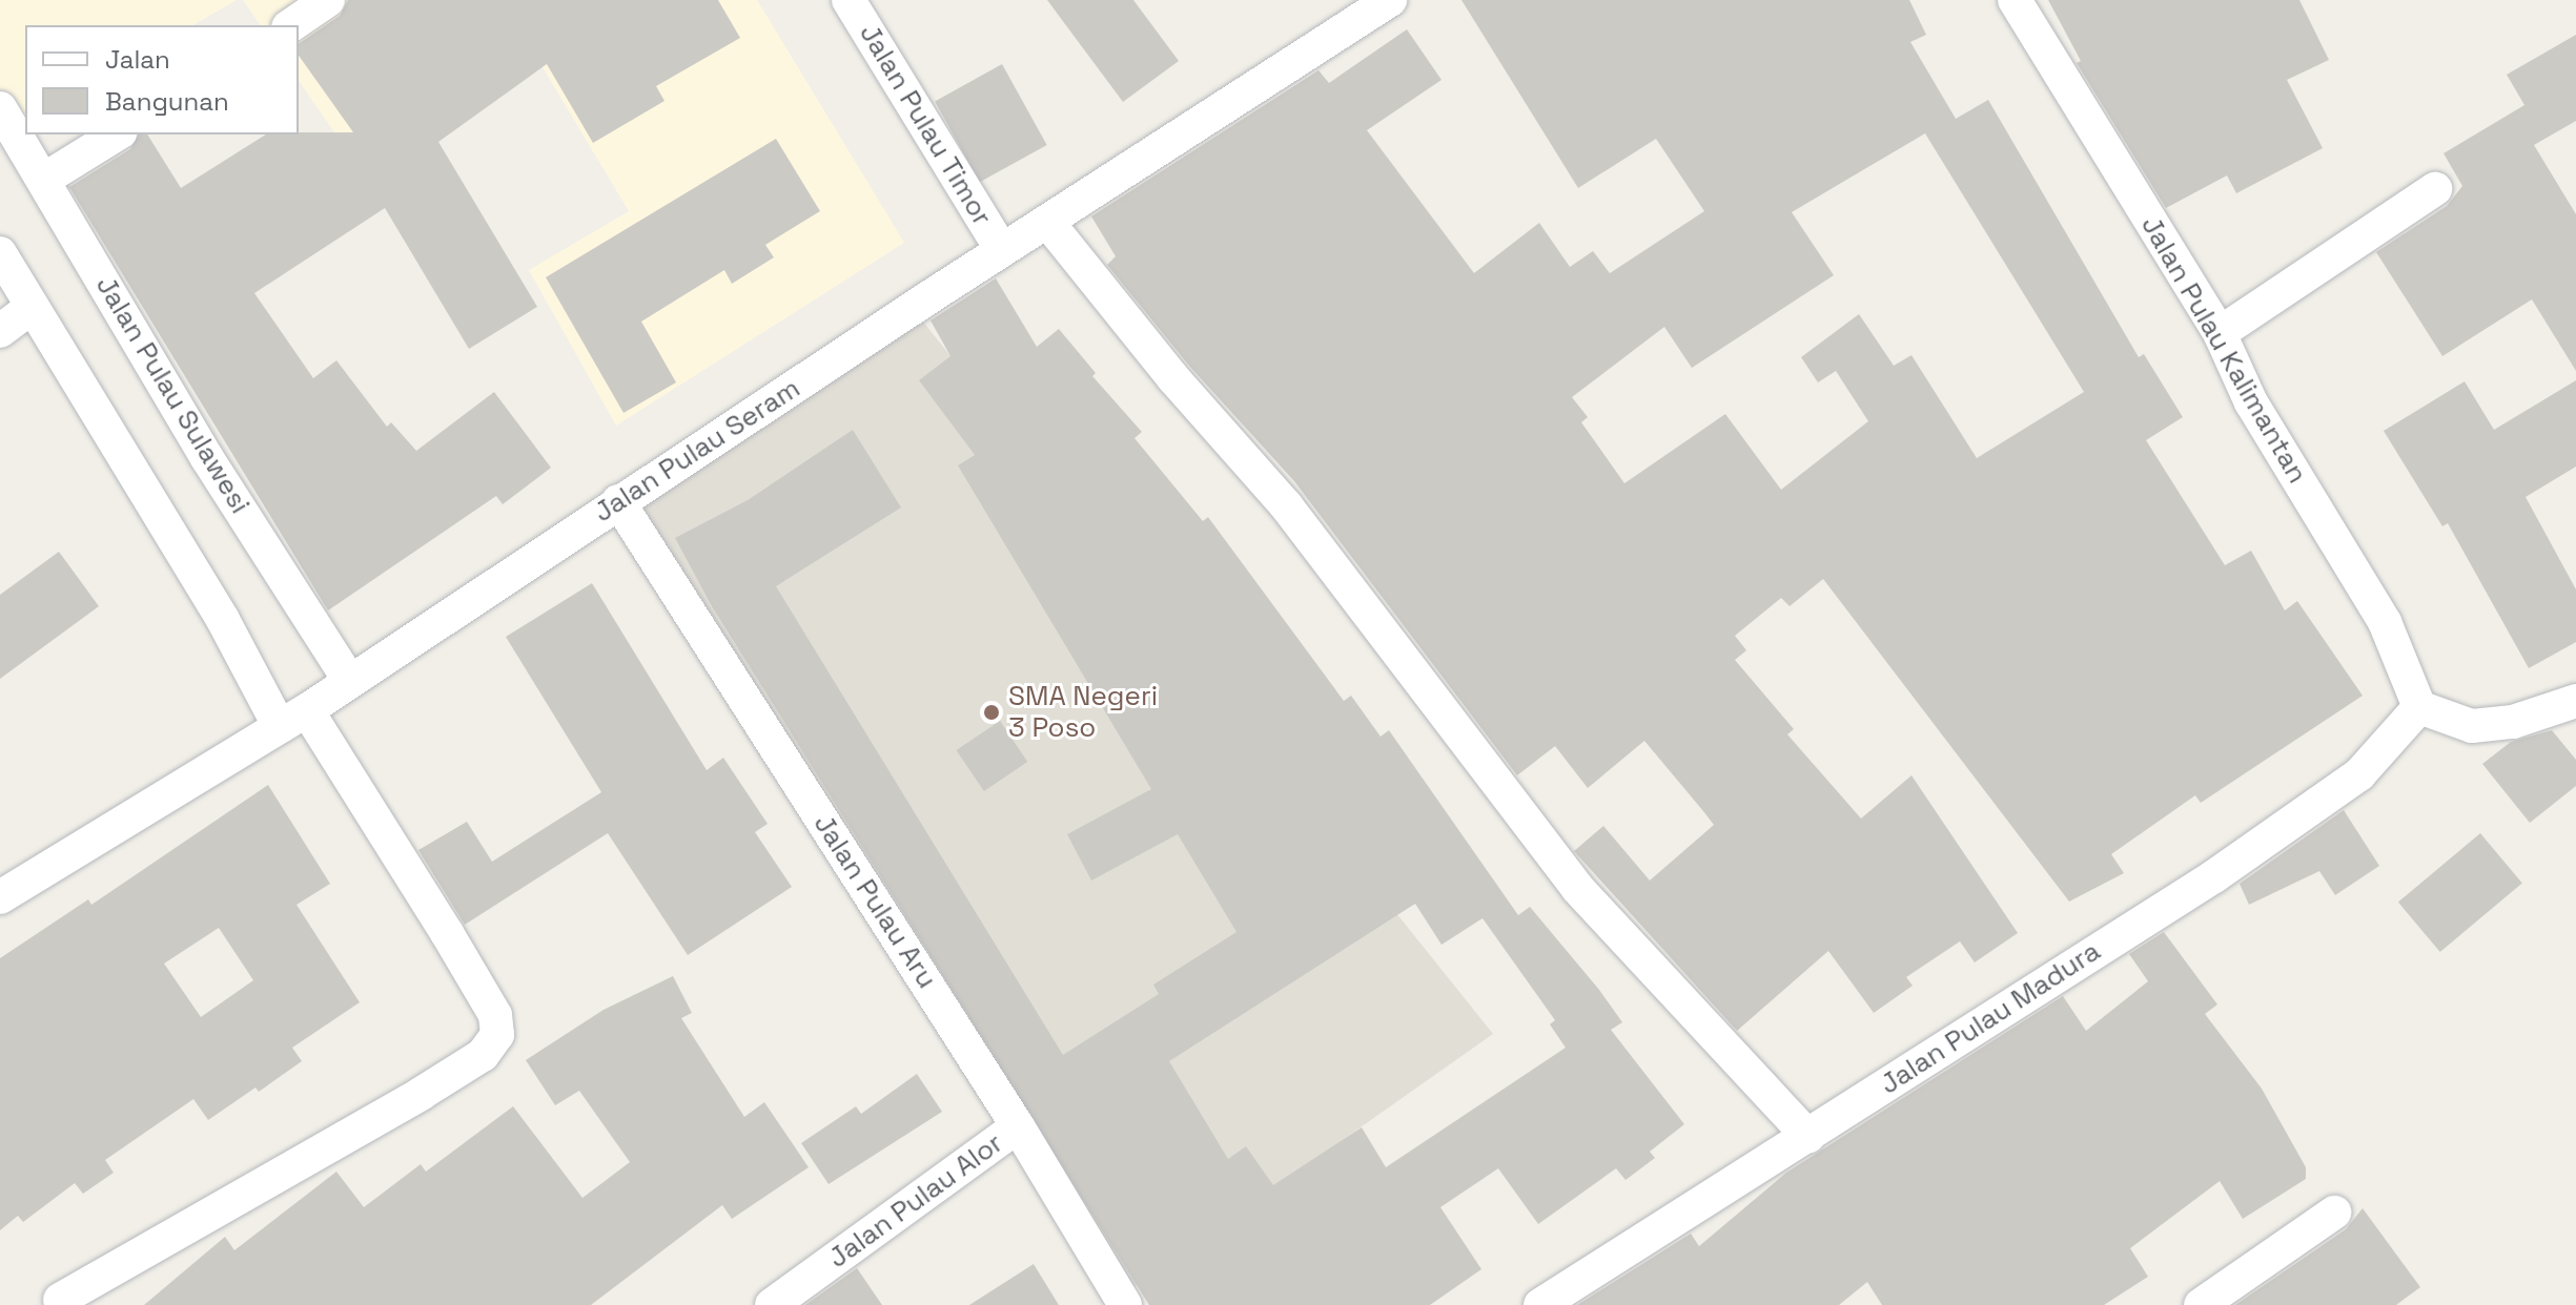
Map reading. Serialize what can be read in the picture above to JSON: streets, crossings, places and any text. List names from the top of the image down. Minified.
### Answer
{"streets":{"street":["Jalan Pulau Timor","Jalan Pulau Kalimantan","Jalan Pulau Sulawesi","Jalan Pulau Seram","Jalan Pulau Aru","Jalan Pulau Madura","Jalan Pulau Alor"]},"crossings":[["Jalan Pulau Timor","Jalan Pulau Seram"],["Jalan Pulau Kalimantan","Jalan Pulau Madura"],["Jalan Pulau Sulawesi","Jalan Pulau Seram"],["Jalan Pulau Seram","Jalan Pulau Aru"],["Jalan Pulau Aru","Jalan Pulau Alor"]],"places":["SMA Negeri 3 Poso"],"legend":["Jalan","Bangunan"]}
